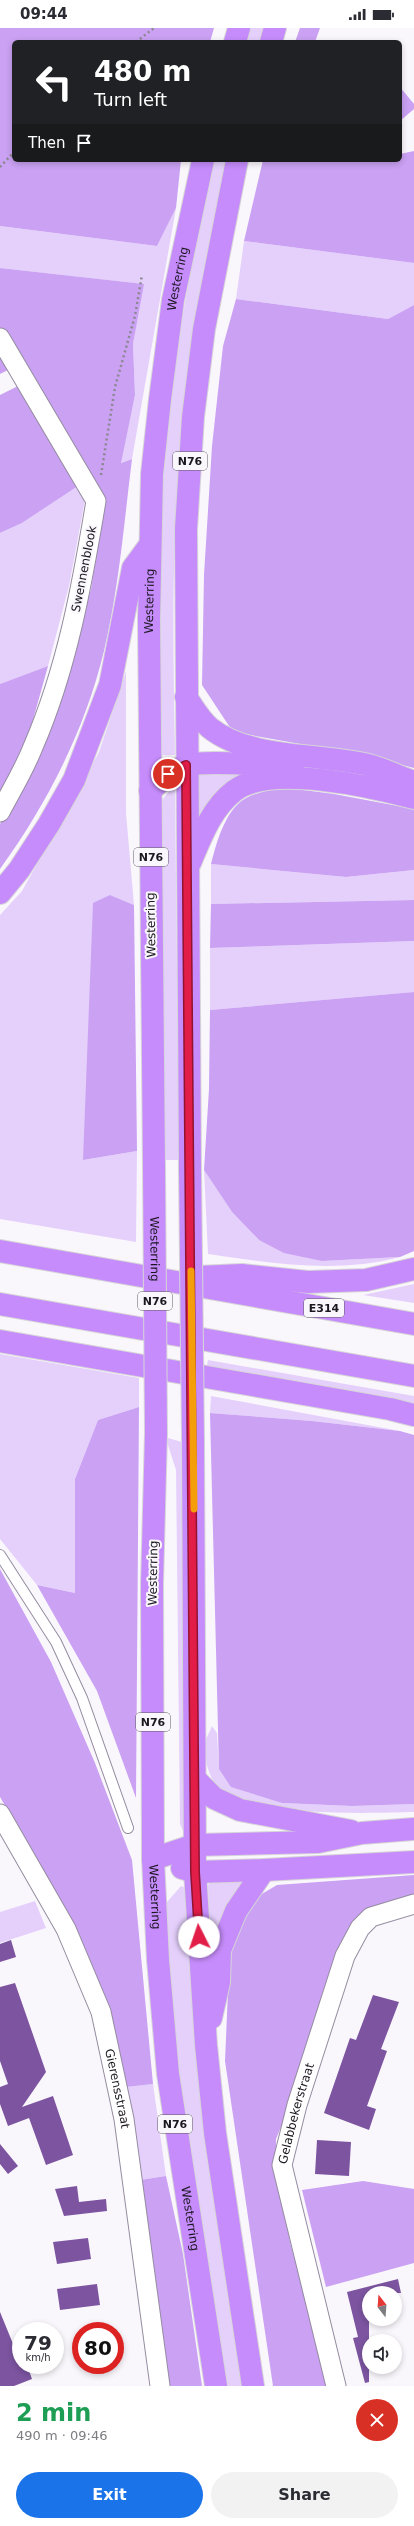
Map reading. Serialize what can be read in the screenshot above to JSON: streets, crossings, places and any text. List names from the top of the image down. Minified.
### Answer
{"streets":{"highway":["Westerring","N76","E314"],"street":["Swennenblook","Gierensstraat","Gelabbekerstraat"]},"north":"top","page":{"status":"09:44","turn":["480 m","Turn left"],"then":"Then","speed":"79 km/h","limit":"80","heading":["2 min","490 m · 09:46"],"buttons":["Exit","Share"]}}
